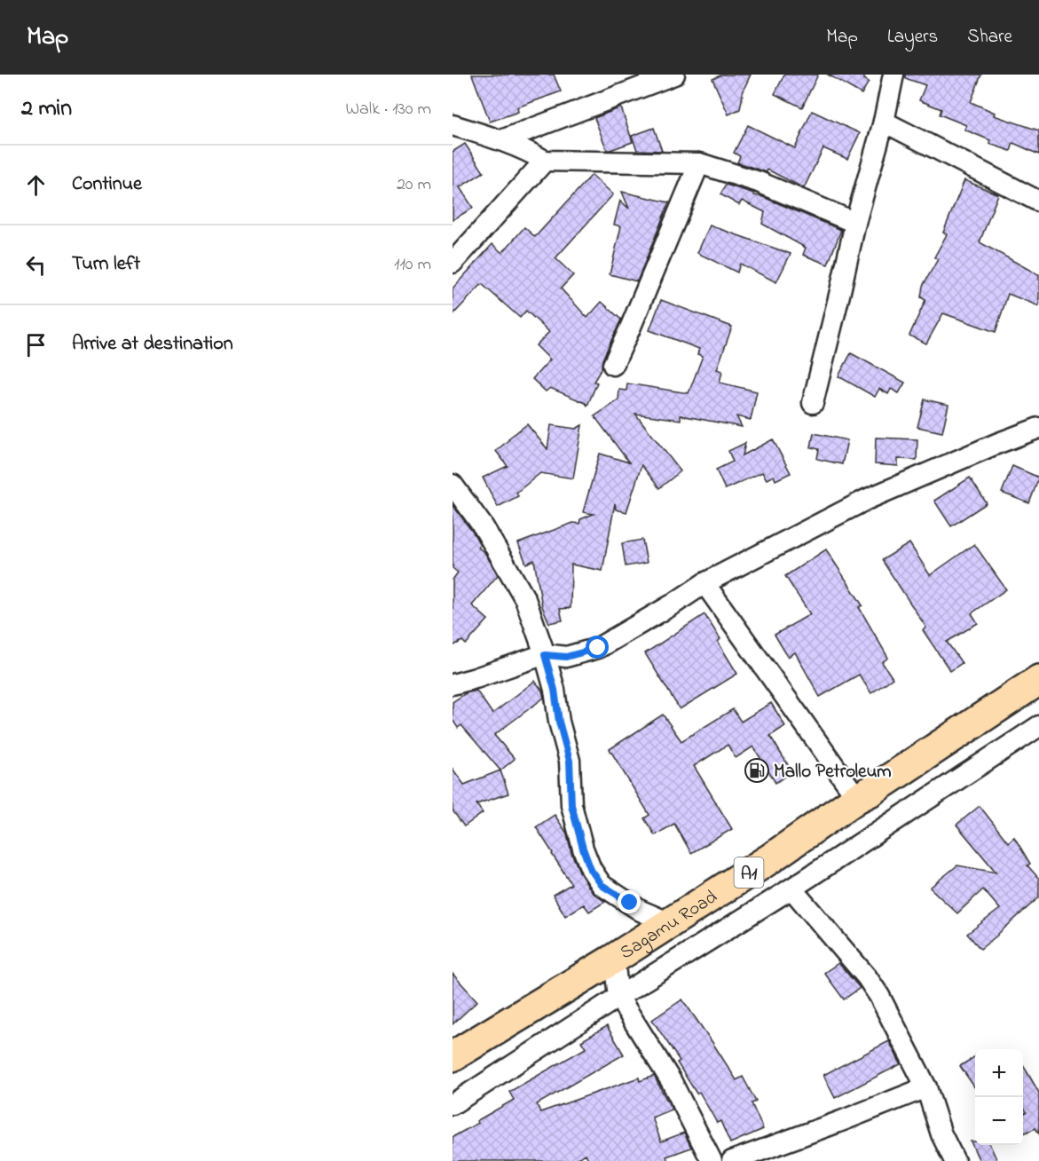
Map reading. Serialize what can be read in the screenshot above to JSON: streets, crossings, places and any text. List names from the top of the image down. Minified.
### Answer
{"streets":{"highway":["A1","Sagamu Road"]},"places":{"fuel station":["Mallo Petroleum"]},"page":{"header":"Map","nav":["Map","Layers","Share"],"heading":["2 min","Walk · 130 m"],"list":[["Continue","20 m"],["Turn left","110 m"],"Arrive at destination"],"map_buttons":["+","−"]}}
